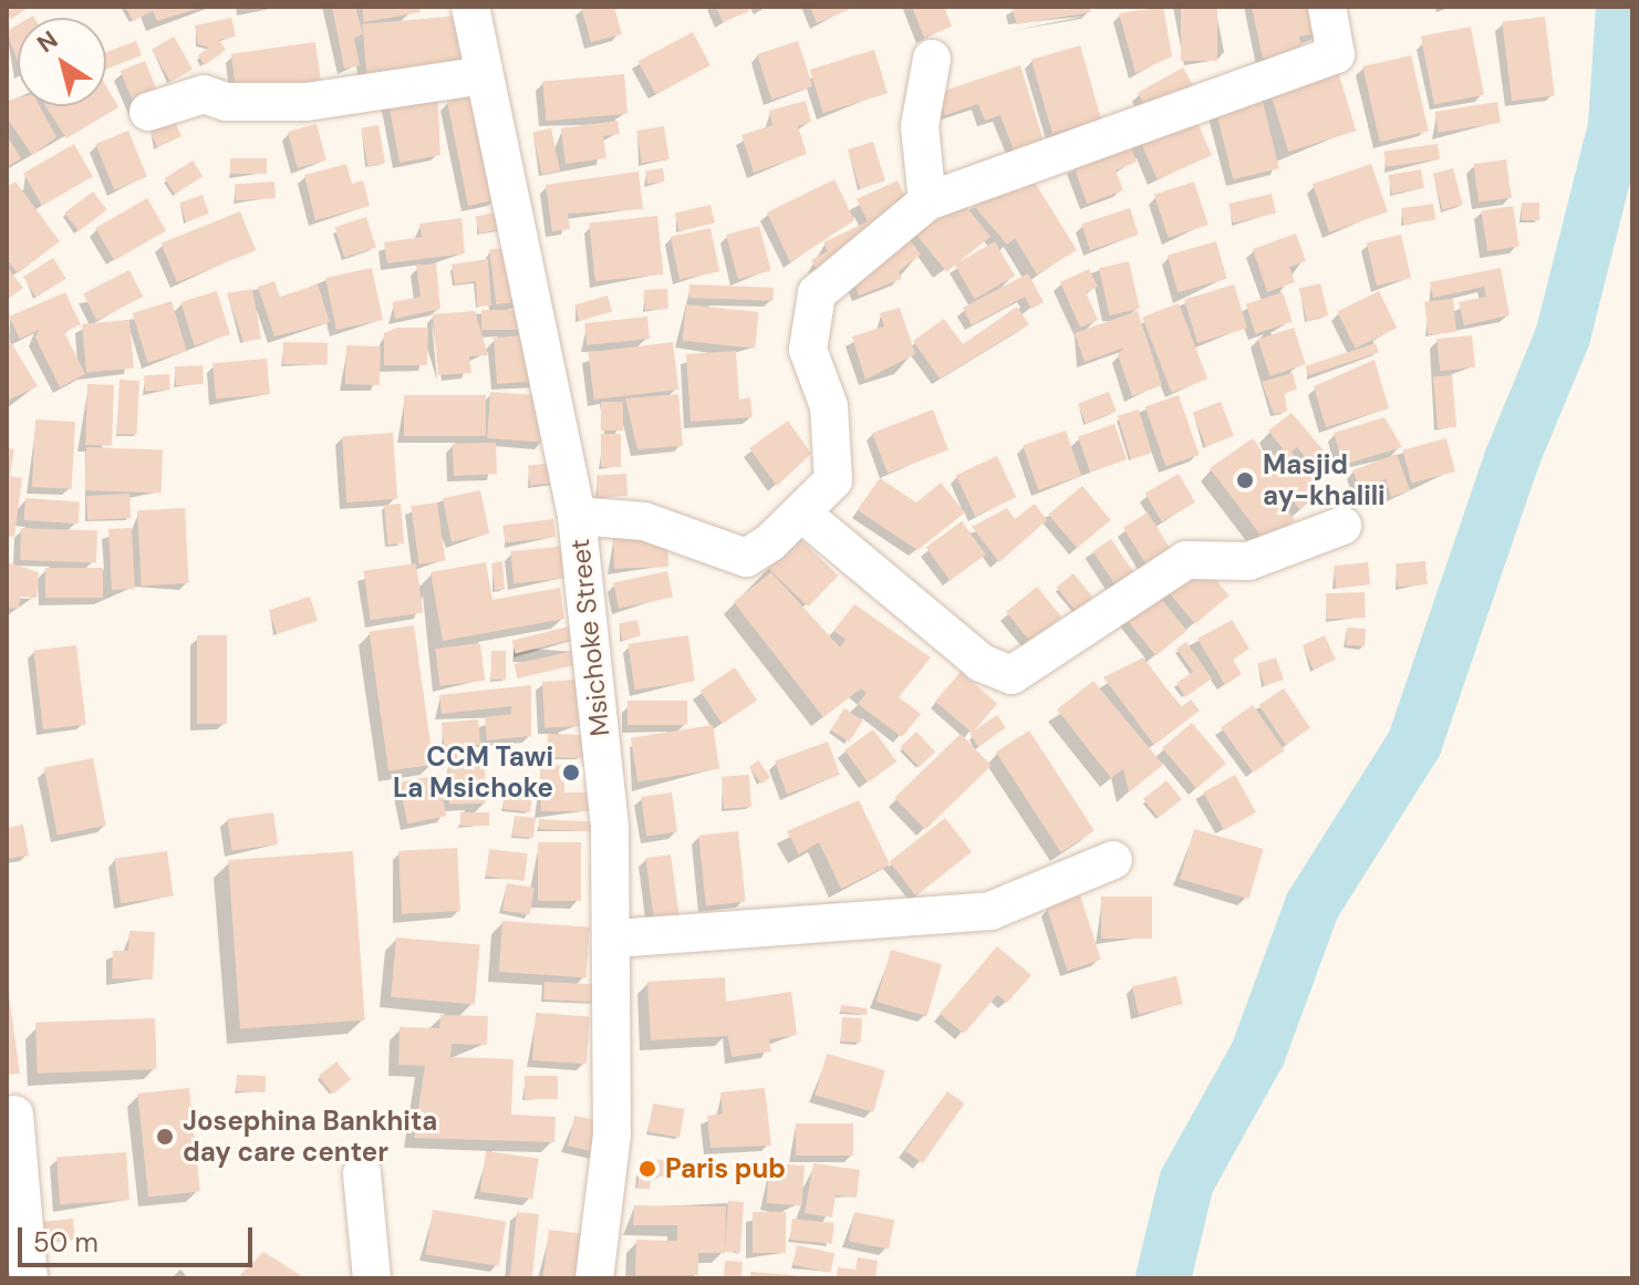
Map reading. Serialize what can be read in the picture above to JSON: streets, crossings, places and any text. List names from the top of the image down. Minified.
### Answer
{"streets":{"street":["Msichoke Street"]},"places":["Masjid ay-khalili","CCM Tawi La Msichoke","Josephina Bankhita day care center","Paris pub"],"scale_bar":"50 m","north":"top left"}
